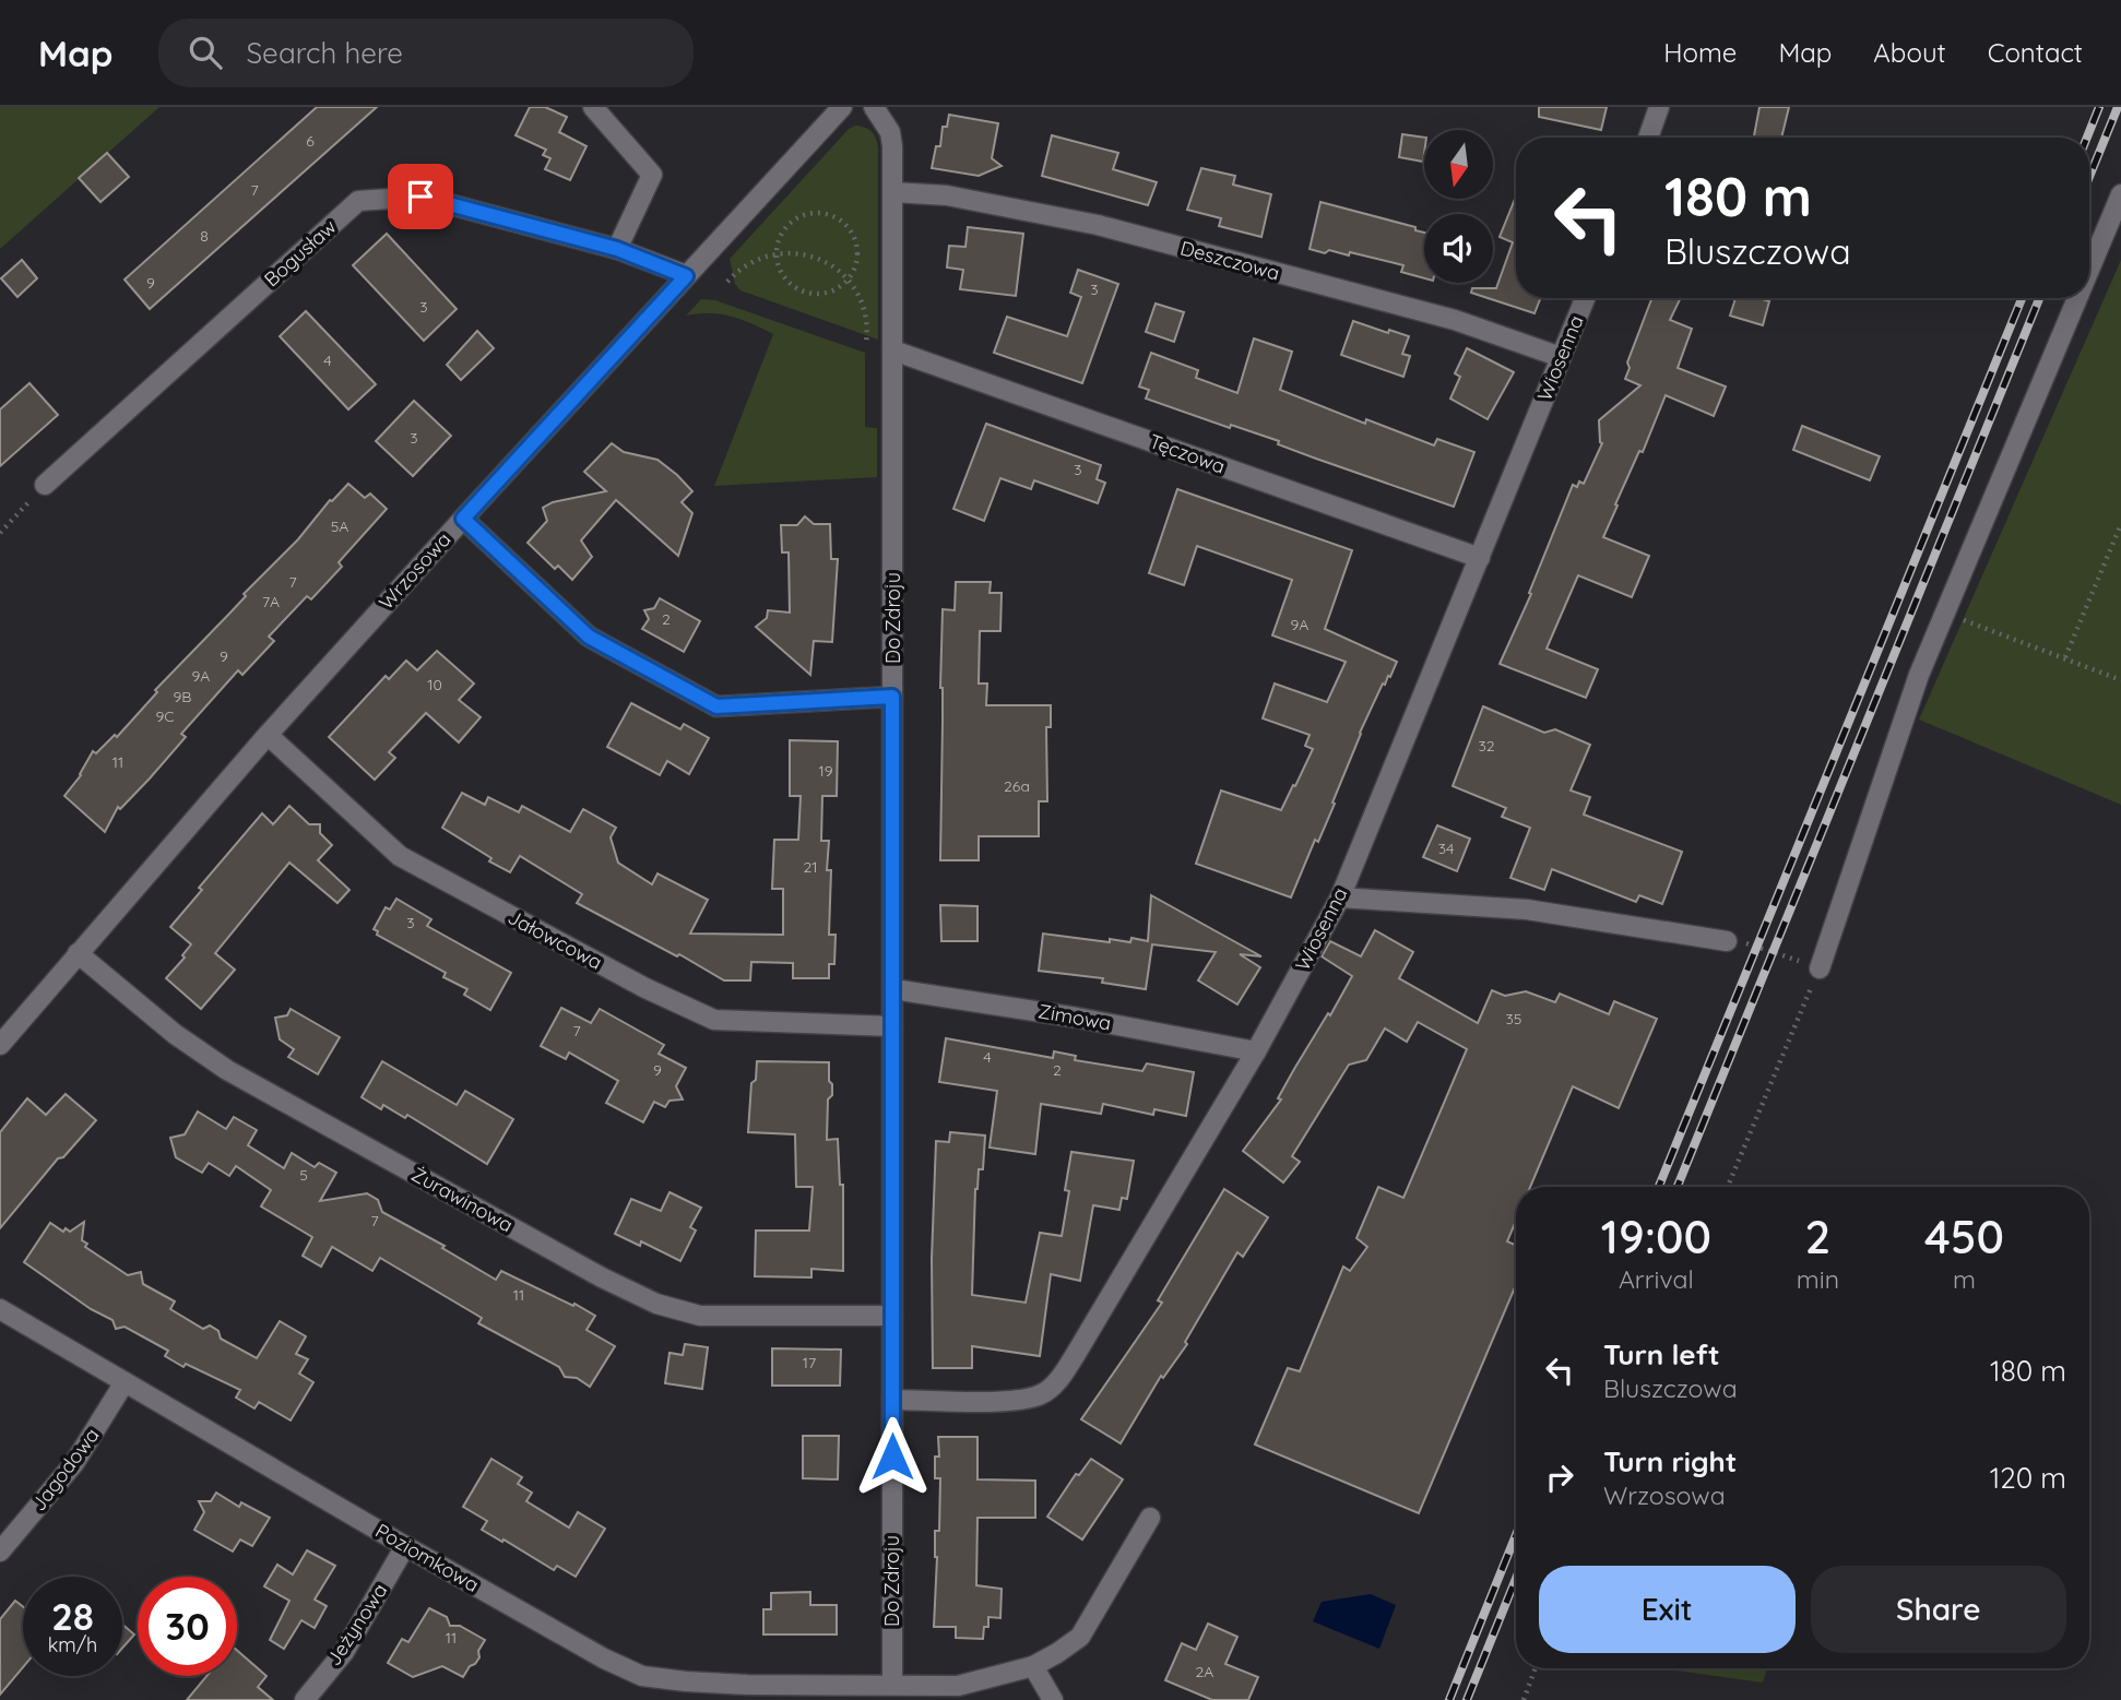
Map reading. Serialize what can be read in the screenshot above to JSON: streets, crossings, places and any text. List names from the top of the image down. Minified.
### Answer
{"streets":{"street":["Bogusław","Deszczowa","Wiosenna","Tęczowa","Wrzosowa","Do Zdroju","Jałowcowa","Zimowa","Żurawinowa","Jagodowa","Poziomkowa","Jeżynowa"]},"crossings":[["Bogusław","Wrzosowa"],["Deszczowa","Wiosenna"],["Deszczowa","Do Zdroju"],["Wiosenna","Tęczowa"],["Wiosenna","Do Zdroju"],["Wiosenna","Zimowa"],["Tęczowa","Do Zdroju"],["Wrzosowa","Jałowcowa"],["Wrzosowa","Żurawinowa"],["Do Zdroju","Jałowcowa"],["Do Zdroju","Zimowa"],["Do Zdroju","Żurawinowa"],["Do Zdroju","Poziomkowa"],["Jagodowa","Poziomkowa"],["Poziomkowa","Jeżynowa"]],"house_numbers":["6","7","8","9","3","3","4","3","3","5A","7","7A","2","9A","9","9A","10","9B","9C","32","11","19","26a","34","21","3","35","7","4","9","2","5","7","11","17","11","2A"],"north":"bottom","page":{"header":"Map","search":"Search here","nav":["Home","Map","About","Contact"],"turn":["180 m","Bluszczowa"],"eta":["19:00","Arrival","2","min","450","m"],"list":[{"name":"Turn left","note":"Bluszczowa","value":"180 m"},{"name":"Turn right","note":"Wrzosowa","value":"120 m"}],"buttons":["Exit","Share"],"speed":"28 km/h","limit":"30"}}
